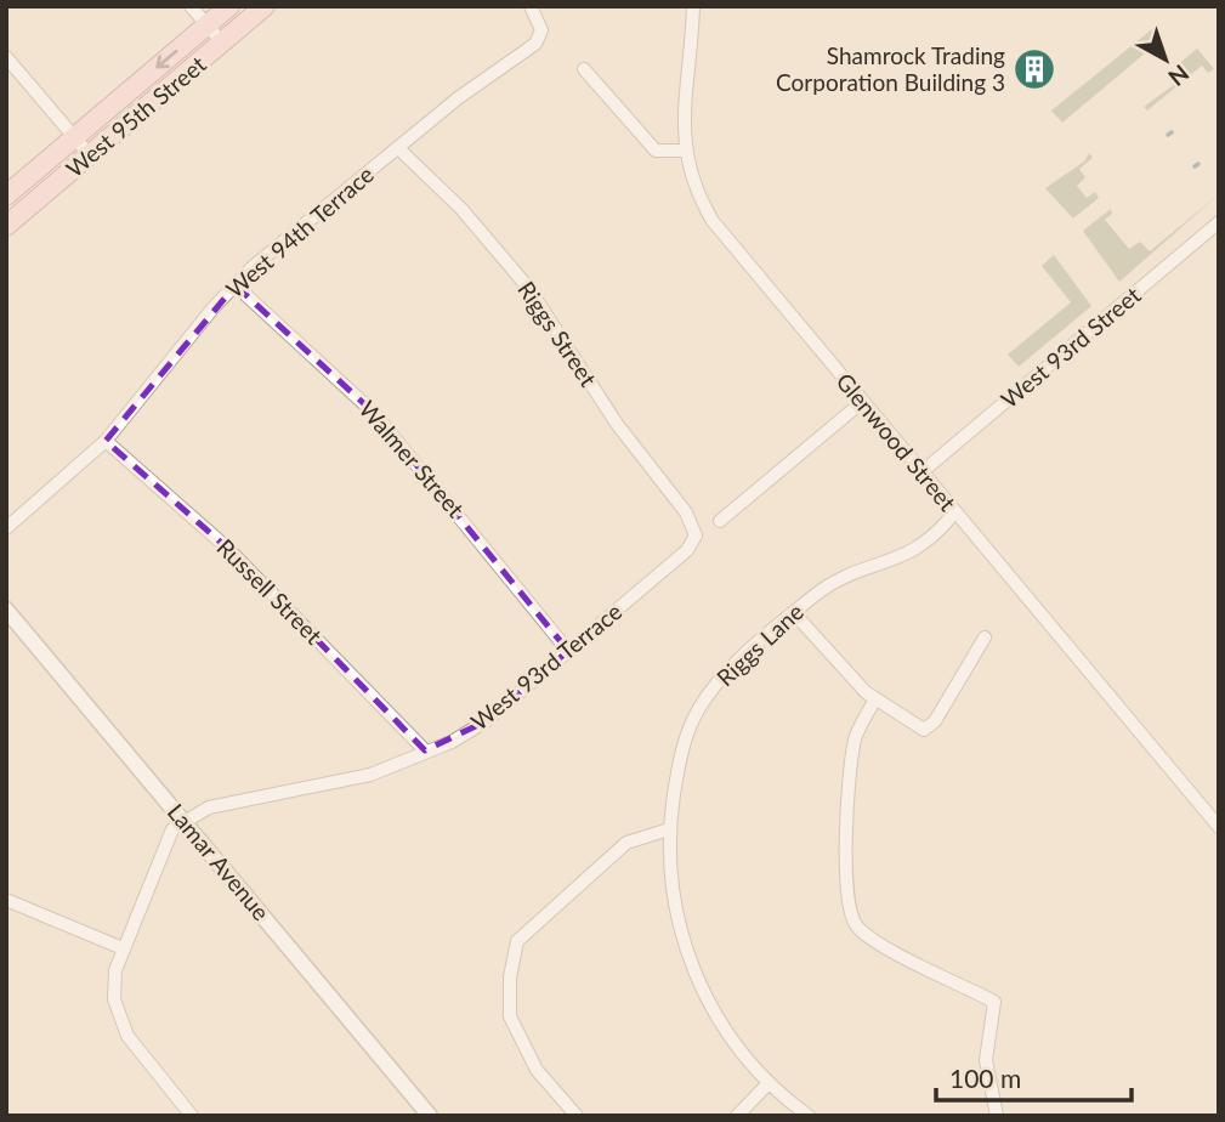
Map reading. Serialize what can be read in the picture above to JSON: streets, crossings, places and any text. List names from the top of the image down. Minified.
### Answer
{"streets":{"main road":["West 95th Street"],"street":["West 94th Terrace","Riggs Street","West 93rd Street","Glenwood Street","Walmer Street","Russell Street","Riggs Lane","West 93rd Terrace","Lamar Avenue"]},"crossings":[["West 94th Terrace","Riggs Street"],["West 94th Terrace","Walmer Street"],["West 94th Terrace","Russell Street"],["Riggs Street","West 93rd Terrace"],["West 93rd Street","Glenwood Street"],["Glenwood Street","Riggs Lane"],["Walmer Street","West 93rd Terrace"],["Russell Street","West 93rd Terrace"],["West 93rd Terrace","Lamar Avenue"]],"places":{"building":["Shamrock Trading Corporation Building 3"]},"scale_bar":"100 m","north":"bottom right"}
